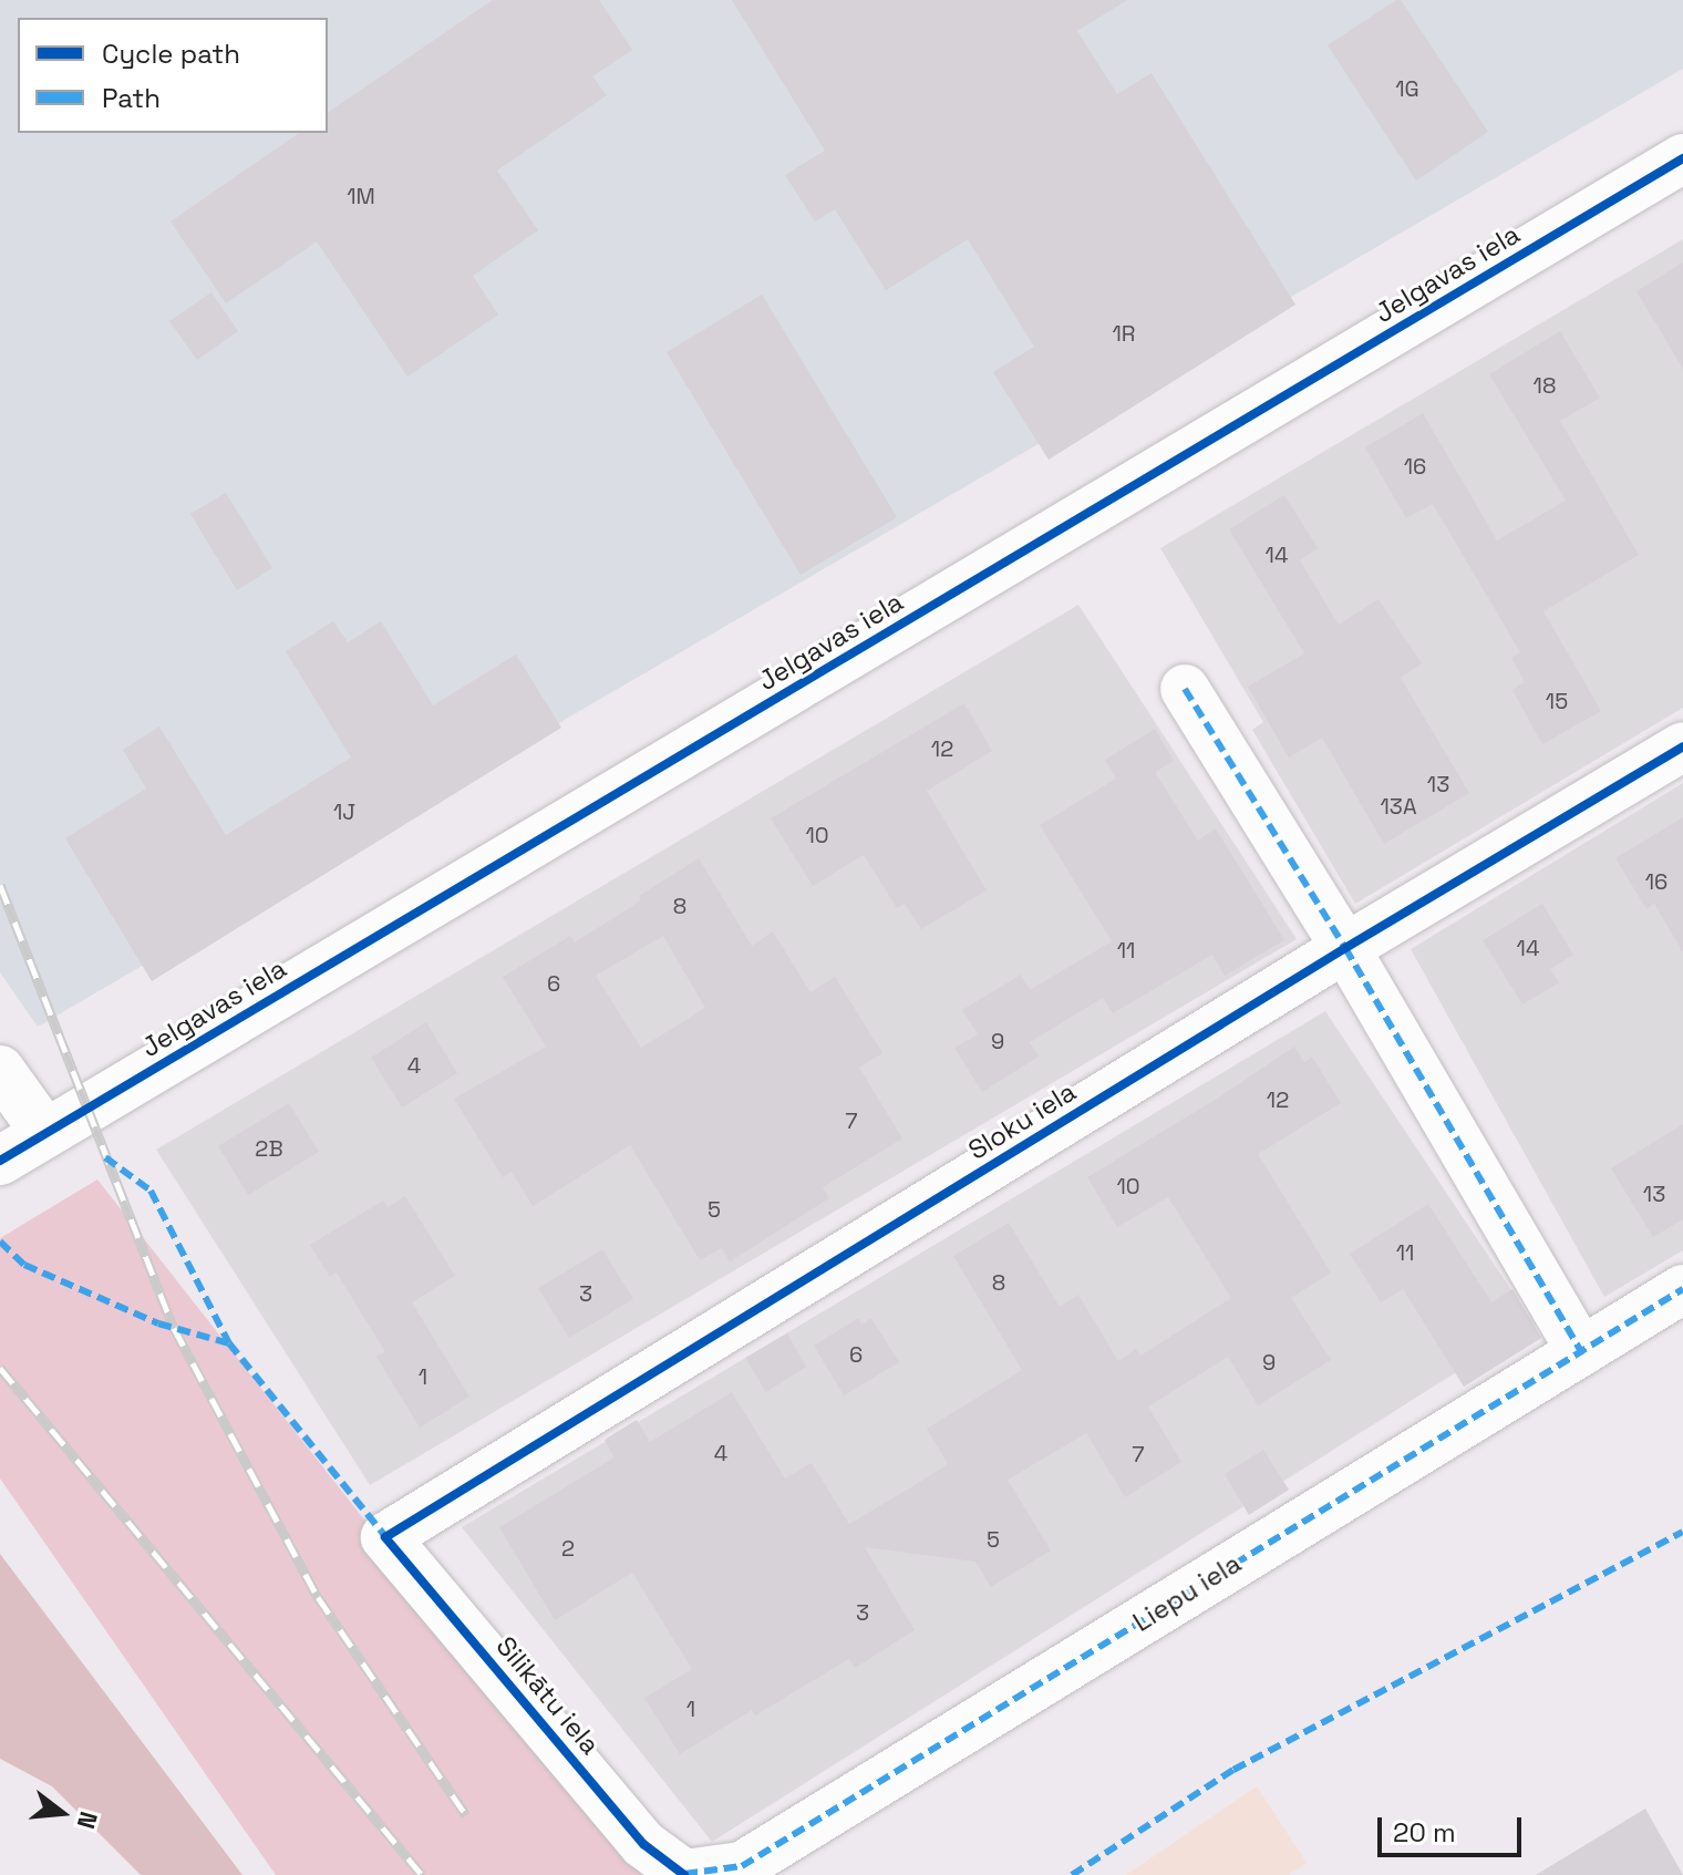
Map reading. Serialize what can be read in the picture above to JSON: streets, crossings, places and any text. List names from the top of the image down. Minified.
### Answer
{"streets":{"street":["Jelgavas iela","Sloku iela","Liepu iela","Silikātu iela"]},"crossings":[["Sloku iela","Silikātu iela"],["Liepu iela","Silikātu iela"]],"house_numbers":["1G","1M","1R","18","16","14","15","12","13","13A","1J","10","16","8","14","11","6","9","4","12","7","2B","10","13","5","11","8","3","6","9","1","4","7","5","2","3","1"],"legend":["Cycle path","Path"],"scale_bar":"20 m","north":"right"}
